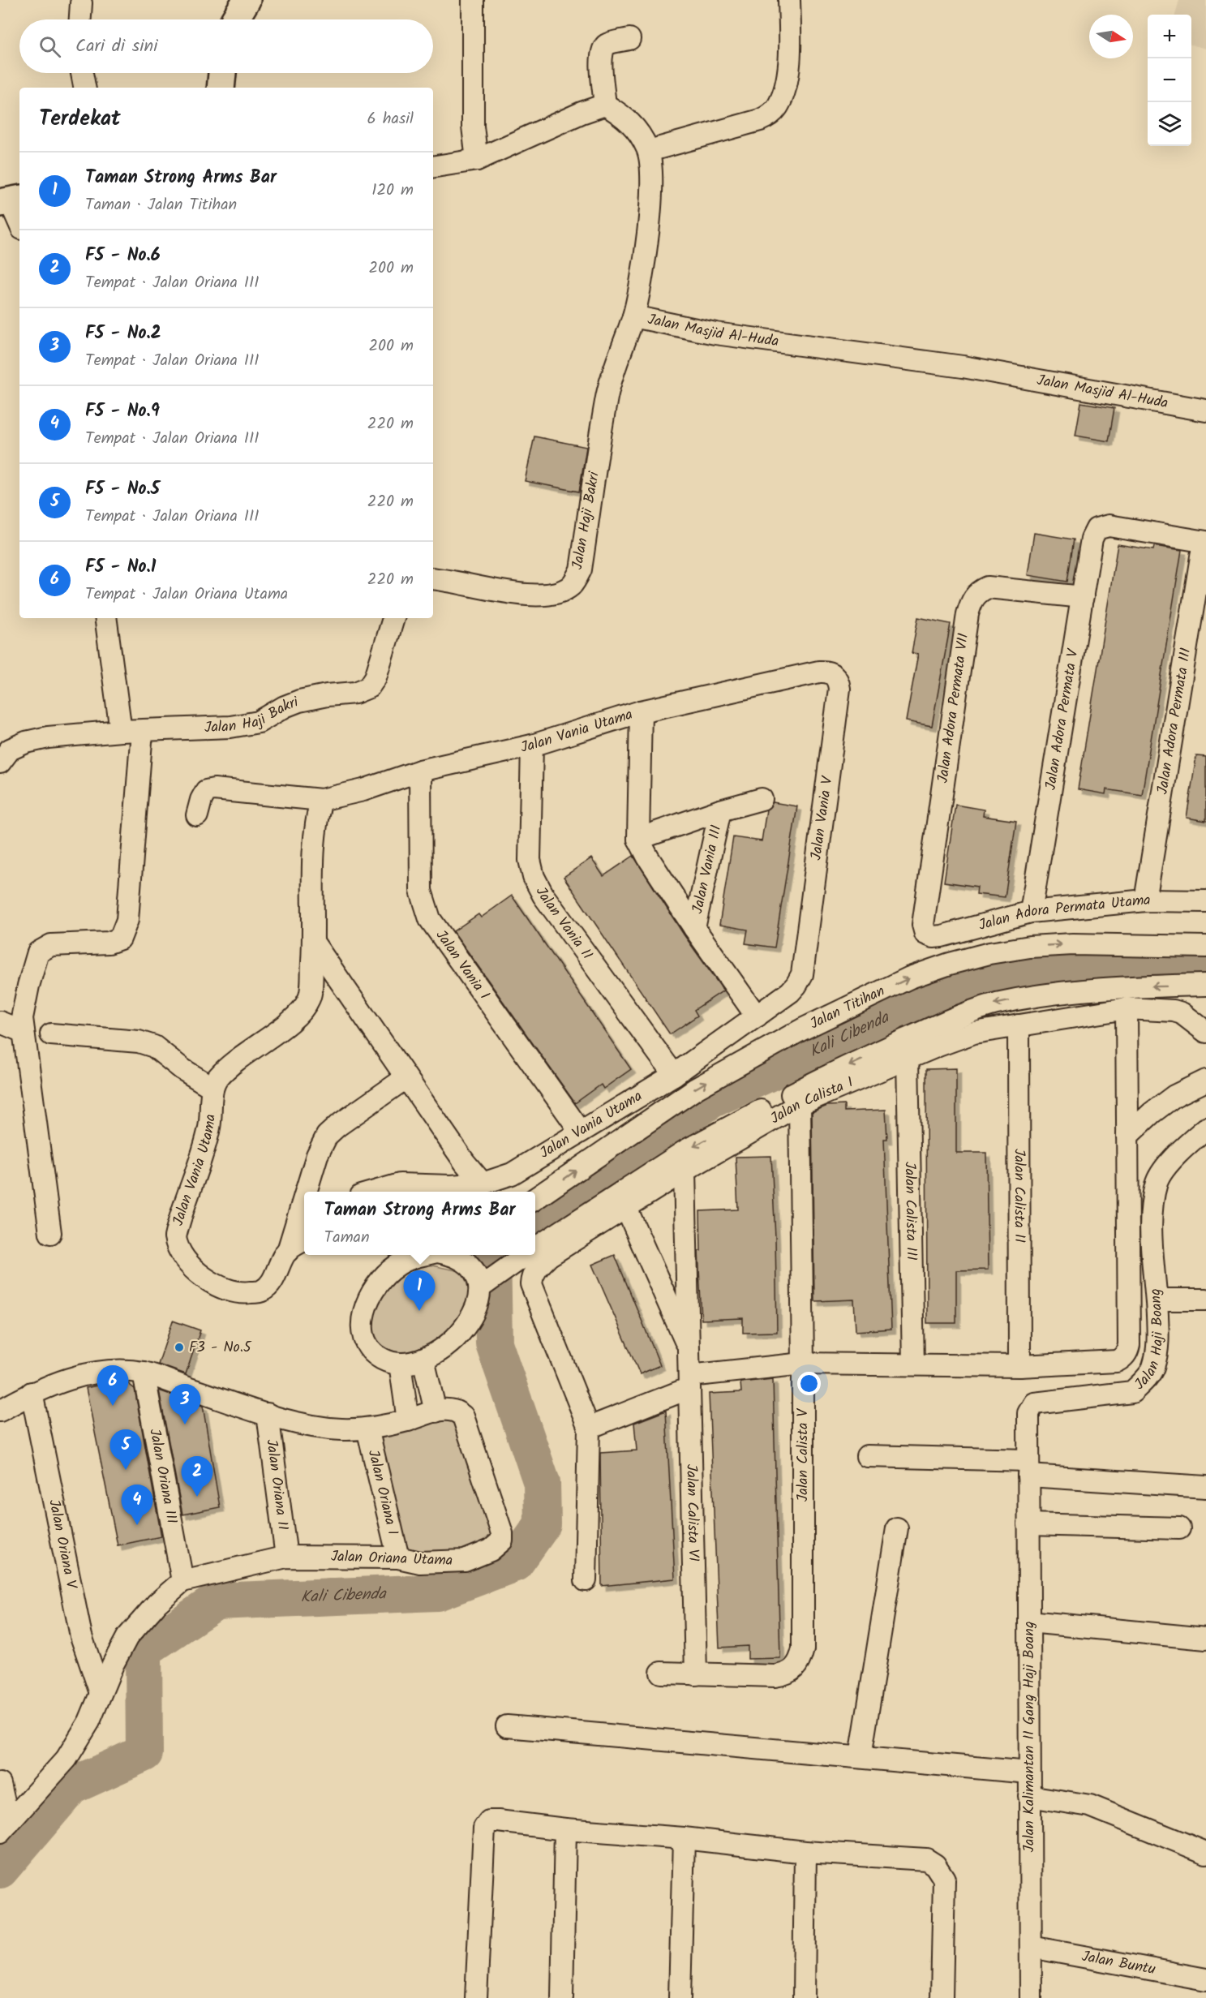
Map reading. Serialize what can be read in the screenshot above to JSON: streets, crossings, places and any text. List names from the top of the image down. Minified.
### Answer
{"streets":{"street":["Jalan Masjid Al-Huda","Jalan Haji Bakri","Jalan Adora Permata VII","Jalan Adora Permata V","Jalan Adora Permata III","Jalan Vania Utama","Jalan Vania V","Jalan Vania III","Jalan Adora Permata Utama","Jalan Vania II","Jalan Vania I","Jalan Titihan","Jalan Calista I","Jalan Calista II","Jalan Calista III","Jalan Haji Boang","Jalan Calista V","Jalan Oriana III","Jalan Oriana II","Jalan Oriana I","Jalan Calista VI","Jalan Oriana V","Jalan Oriana Utama","Jalan Kalimantan II Gang Haji Boang","Jalan Buntu"]},"crossings":[["Jalan Masjid Al-Huda","Jalan Haji Bakri"],["Jalan Adora Permata VII","Jalan Adora Permata V"],["Jalan Adora Permata VII","Jalan Adora Permata Utama"],["Jalan Adora Permata V","Jalan Adora Permata III"],["Jalan Adora Permata V","Jalan Adora Permata Utama"],["Jalan Adora Permata III","Jalan Adora Permata Utama"],["Jalan Vania Utama","Jalan Vania V"],["Jalan Vania Utama","Jalan Vania III"],["Jalan Vania Utama","Jalan Vania II"],["Jalan Vania Utama","Jalan Vania I"],["Jalan Calista I","Jalan Calista II"],["Jalan Calista I","Jalan Calista III"],["Jalan Calista I","Jalan Calista V"],["Jalan Calista I","Jalan Calista VI"],["Jalan Haji Boang","Jalan Kalimantan II Gang Haji Boang"],["Jalan Calista V","Jalan Calista VI"],["Jalan Oriana III","Jalan Oriana Utama"],["Jalan Oriana II","Jalan Oriana Utama"],["Jalan Oriana I","Jalan Oriana Utama"],["Jalan Oriana V","Jalan Oriana Utama"],["Jalan Kalimantan II Gang Haji Boang","Jalan Buntu"]],"water":["Kali Cibenda"],"places":["F3 - No.5"],"north":"right","page":{"map_buttons":["+","−"],"search":"Cari di sini","heading":["Terdekat","6 hasil"],"list":[{"mark":"1","name":"Taman Strong Arms Bar","note":"Taman · Jalan Titihan","value":"120 m"},{"mark":"2","name":"F5 - No.6","note":"Tempat · Jalan Oriana III","value":"200 m"},{"mark":"3","name":"F5 - No.2","note":"Tempat · Jalan Oriana III","value":"200 m"},{"mark":"4","name":"F5 - No.9","note":"Tempat · Jalan Oriana III","value":"220 m"},{"mark":"5","name":"F5 - No.5","note":"Tempat · Jalan Oriana III","value":"220 m"},{"mark":"6","name":"F5 - No.1","note":"Tempat · Jalan Oriana Utama","value":"220 m"}],"popup":["Taman Strong Arms Bar","Taman"],"pins":["1","6","3","5","2","4"]}}
